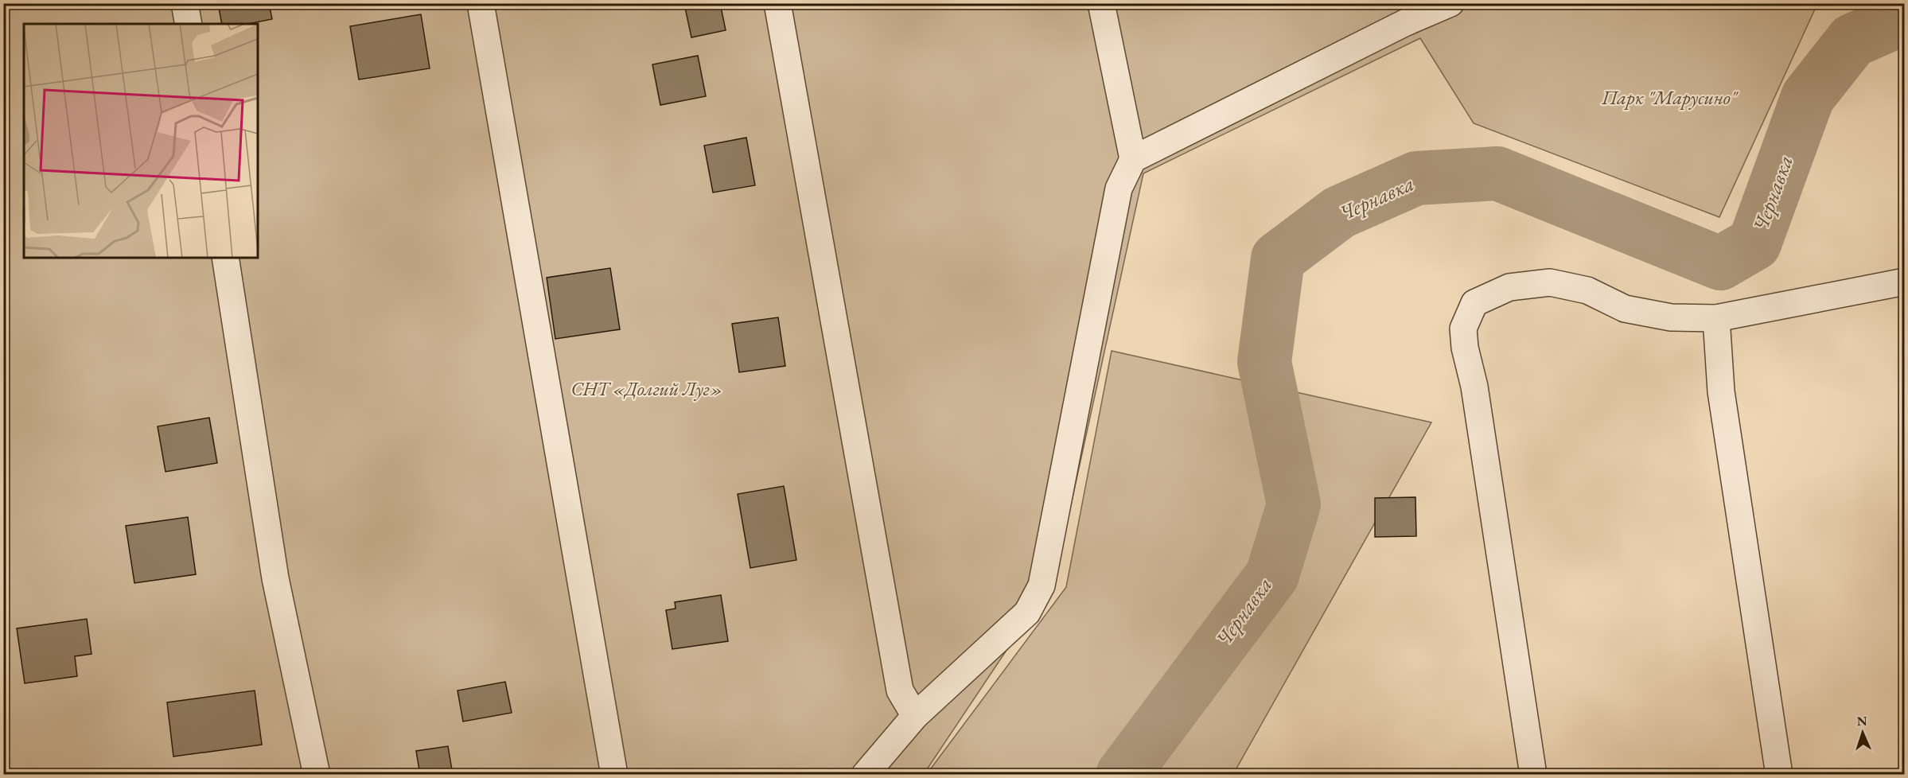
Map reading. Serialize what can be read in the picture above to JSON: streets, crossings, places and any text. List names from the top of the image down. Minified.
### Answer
{"water":["Чернавка"],"parks":["Парк \"Марусино\"","СНТ «Долгий Луг»"],"north":"top"}
